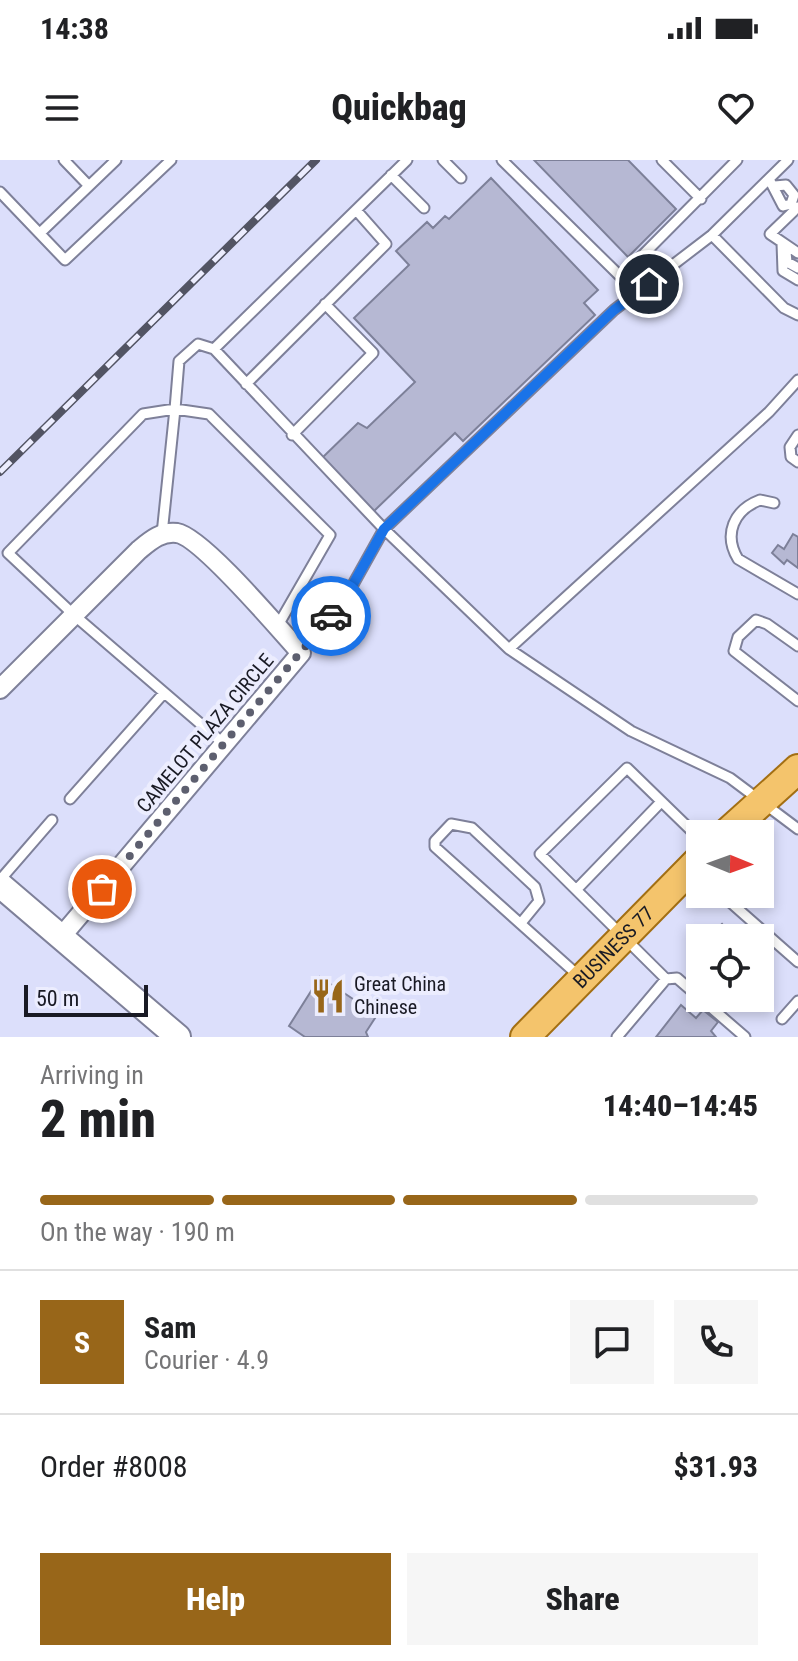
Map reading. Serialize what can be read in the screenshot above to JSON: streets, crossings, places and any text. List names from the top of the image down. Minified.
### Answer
{"streets":{"main road":["BUSINESS 77"],"street":["CAMELOT PLAZA CIRCLE"]},"places":{"restaurant":["Great China Chinese"]},"scale_bar":"50 m","north":"right","page":{"status":"14:38","header":"Quickbag","scale":"50 m","heading":["2 min","Arriving in","14:40–14:45"],"panel":["Sam","Courier · 4.9","Order #8008","$31.93"],"bar":"On the way · 190 m","round":"S","buttons":["Help","Share"]}}
